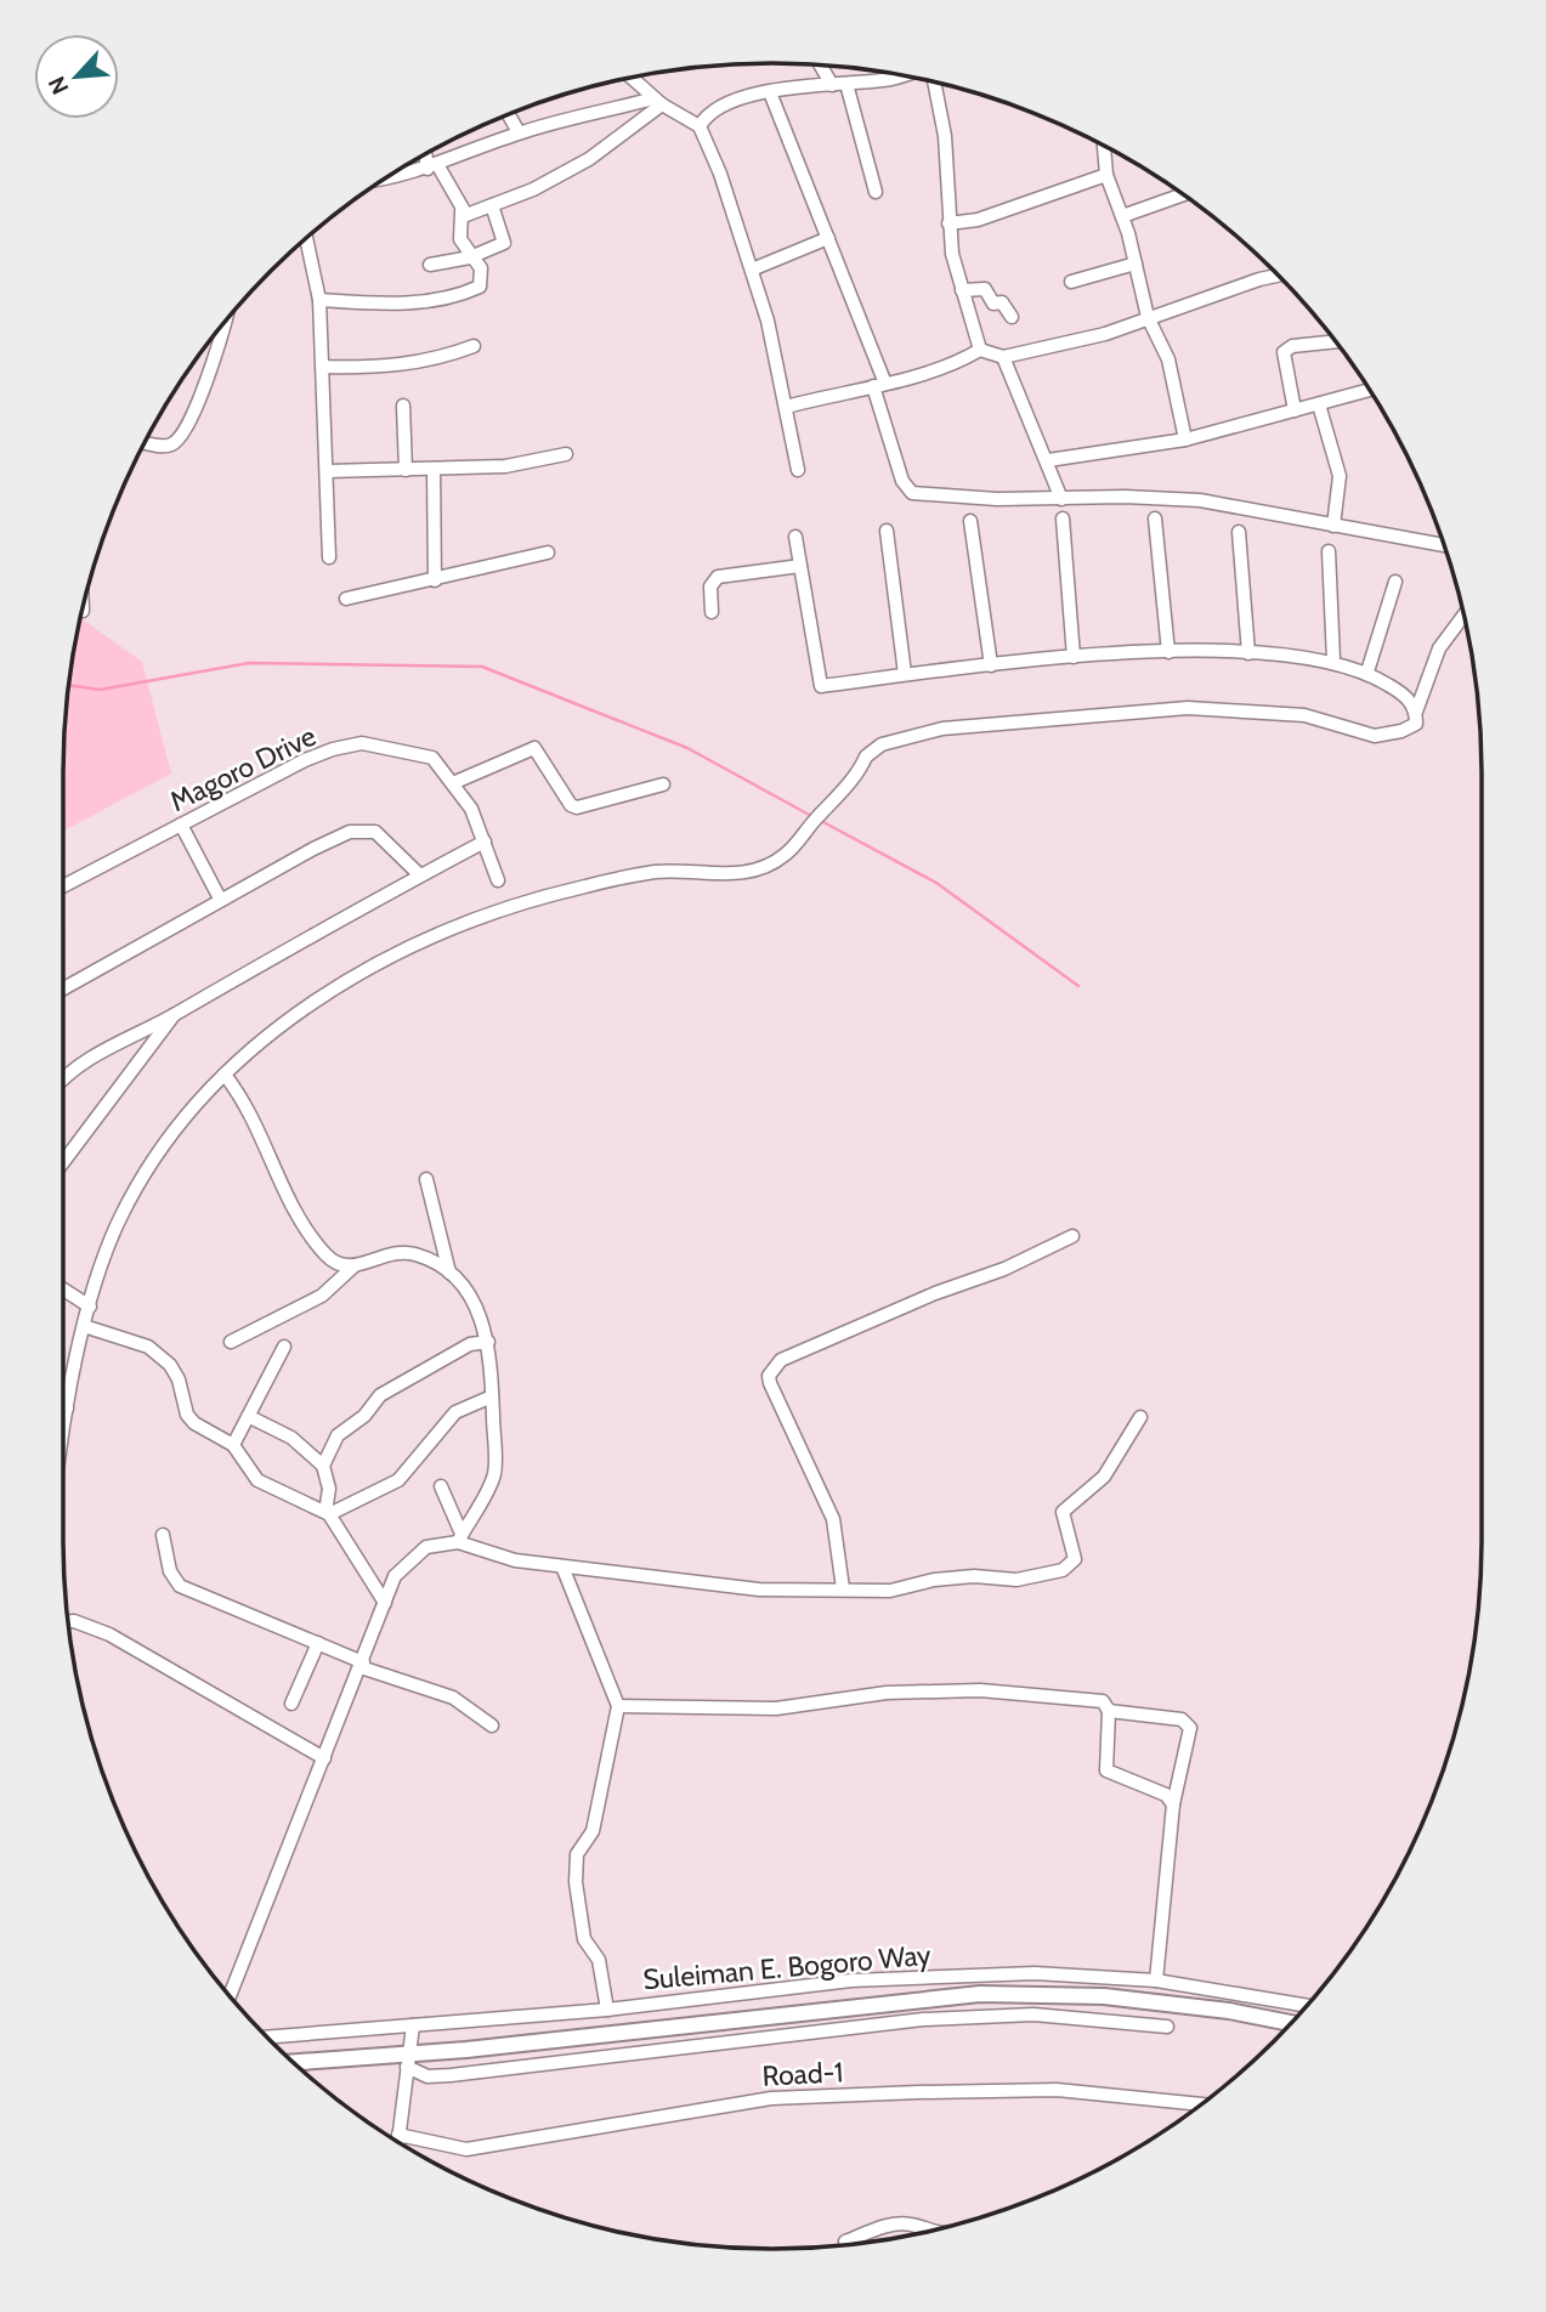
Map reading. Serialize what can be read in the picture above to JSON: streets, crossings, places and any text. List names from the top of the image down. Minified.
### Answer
{"streets":{"main road":["Suleiman E. Bogoro Way"],"street":["Magoro Drive","Road-1"]},"north":"bottom left"}
